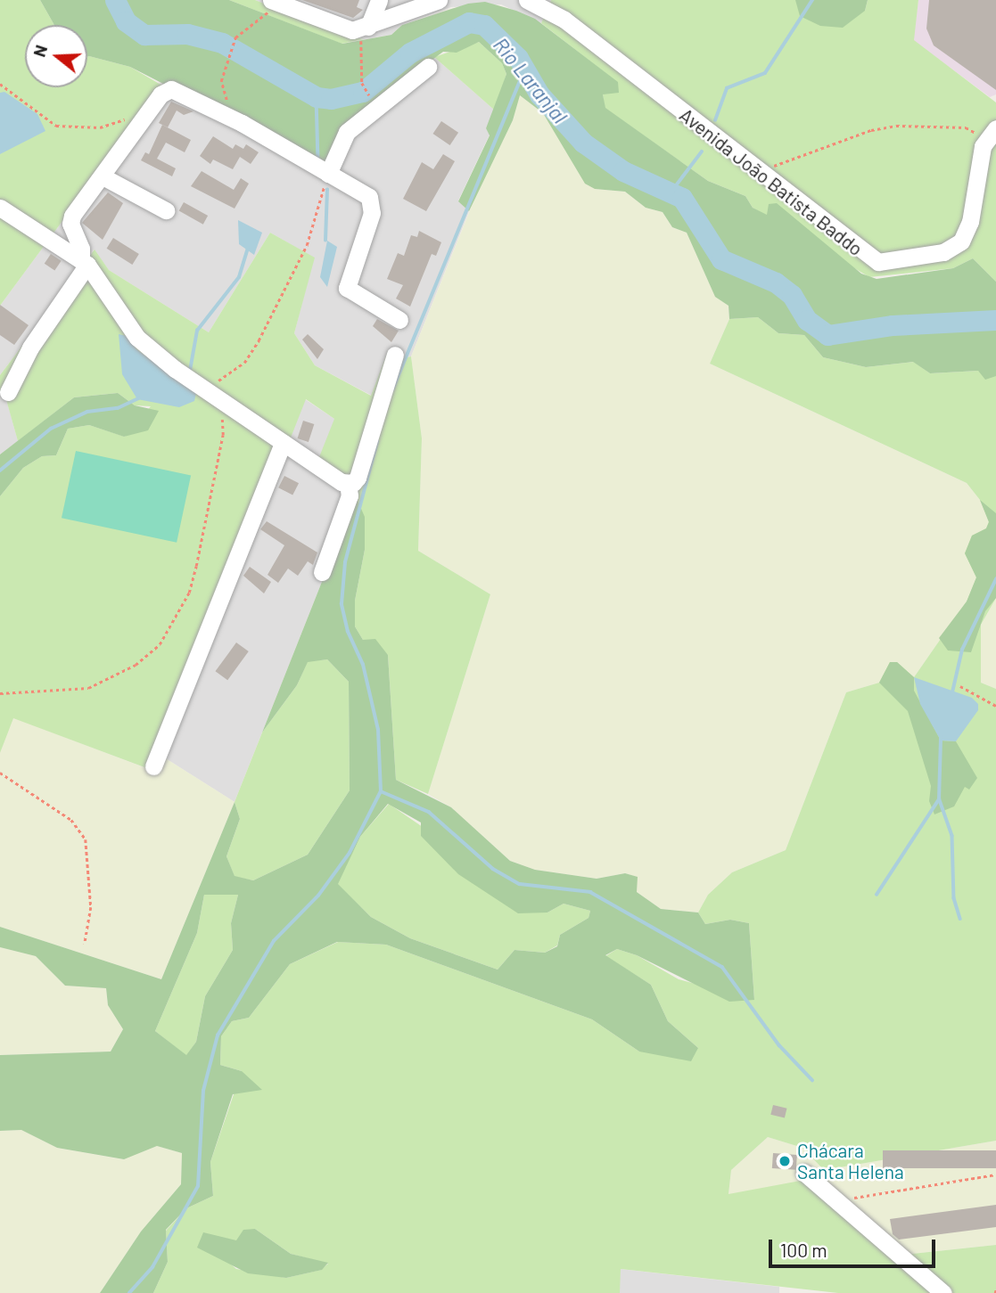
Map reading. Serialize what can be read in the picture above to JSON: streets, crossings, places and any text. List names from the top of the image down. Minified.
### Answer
{"streets":{"street":["Avenida João Batista Baddo"]},"water":["Rio Laranjal"],"places":["Chácara Santa Helena"],"scale_bar":"100 m","north":"left"}
